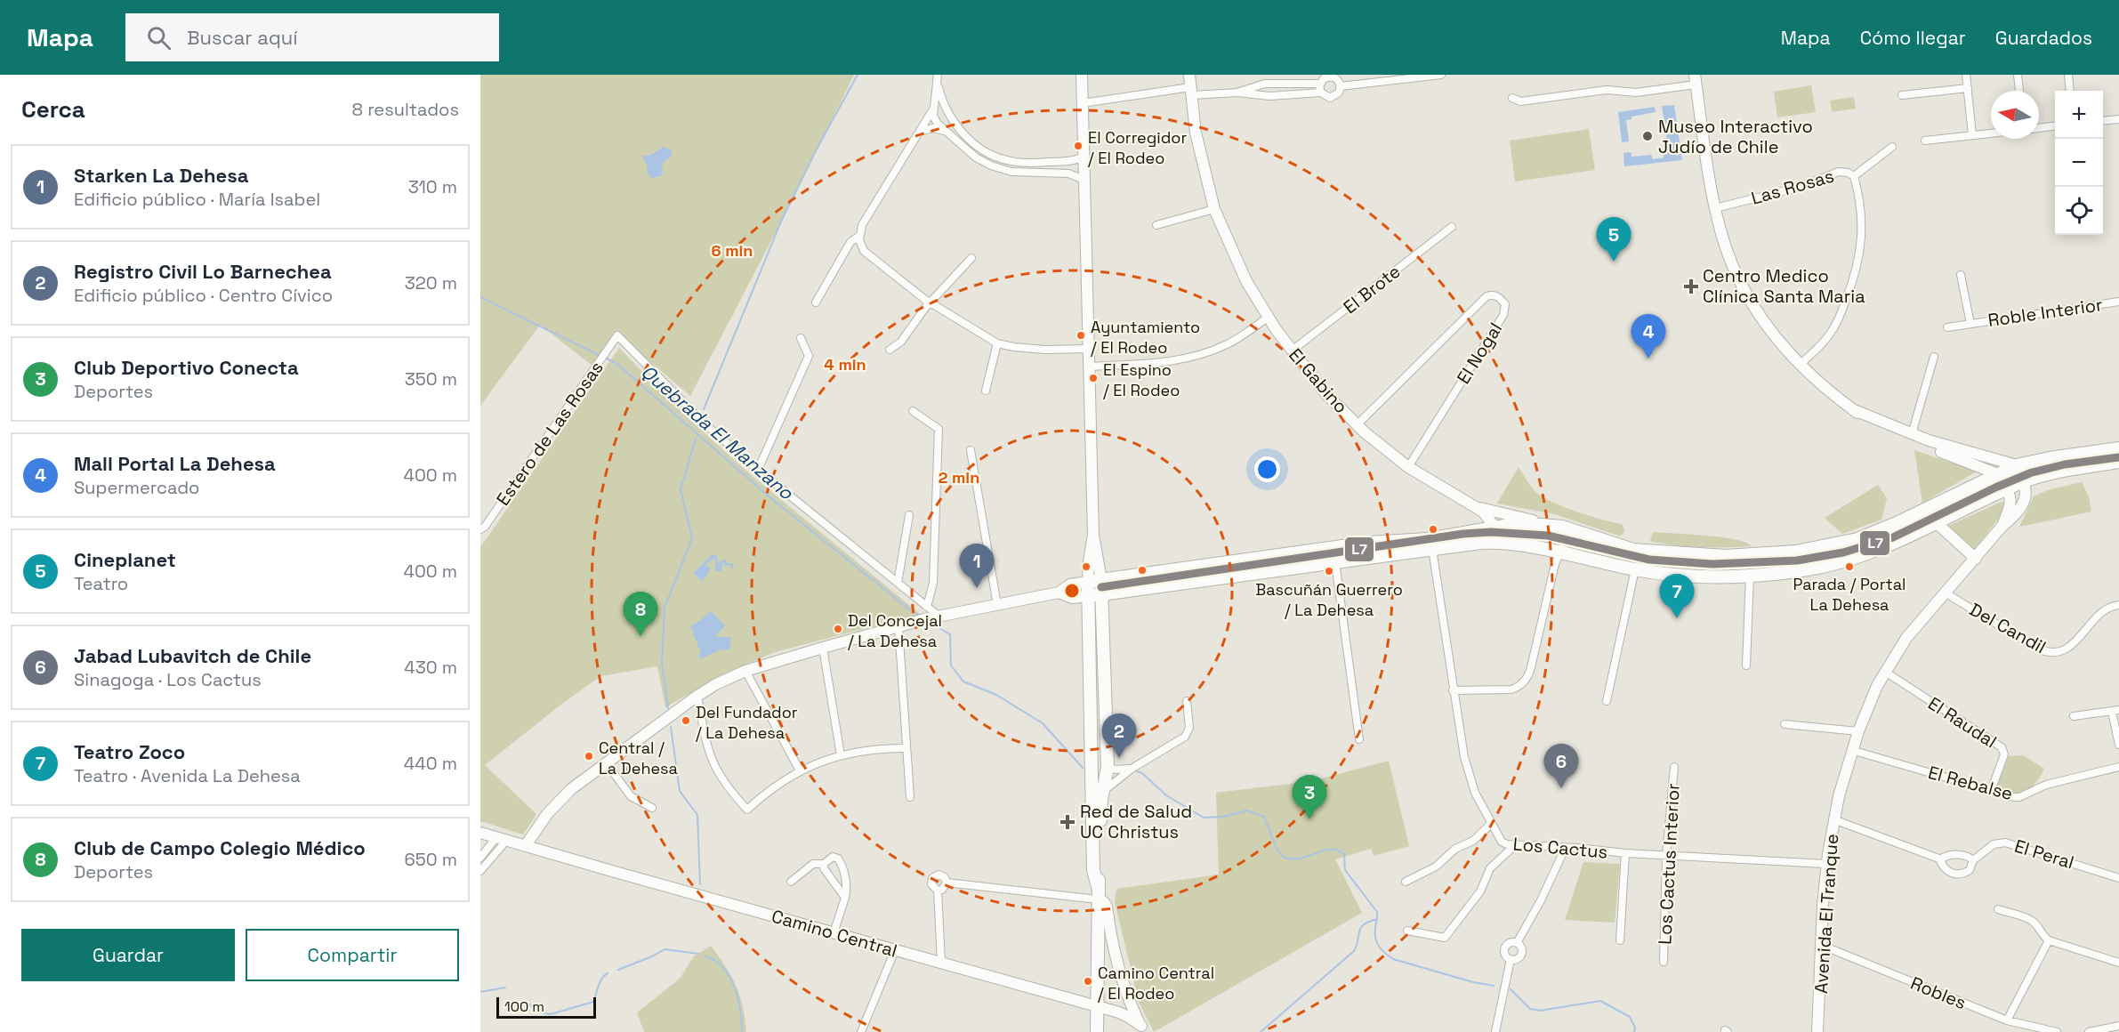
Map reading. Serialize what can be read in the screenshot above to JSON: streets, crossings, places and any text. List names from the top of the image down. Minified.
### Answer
{"streets":{"main road":["El Gabino","Avenida El Tranque","Camino Central"],"street":["Las Rosas","El Brote","Roble Interior","El Nogal","Estero de Las Rosas","Del Candil","El Raudal","El Rebalse","Los Cactus","El Peral","Los Cactus Interior","Robles"]},"crossings":[["El Brote","El Gabino"],["El Nogal","El Gabino"],["Del Candil","Avenida El Tranque"],["El Raudal","El Rebalse"],["El Raudal","Avenida El Tranque"],["El Rebalse","Avenida El Tranque"],["Los Cactus","Los Cactus Interior"],["Los Cactus","Avenida El Tranque"],["El Peral","Avenida El Tranque"],["Avenida El Tranque","Robles"]],"water":["Quebrada El Manzano"],"places":{"other":["Museo Interactivo Judío de Chile","El Corregidor / El Rodeo","Ayuntamiento / El Rodeo","El Espino / El Rodeo","Parada / Portal La Dehesa","Bascuñán Guerrero / La Dehesa","Del Concejal / La Dehesa","Del Fundador / La Dehesa","Central / La Dehesa","Camino Central / El Rodeo"],"health":["Centro Medico Clínica Santa Maria","Red de Salud UC Christus"]},"lines":["transit line L7"],"scale_bar":"100 m","north":"left","page":{"header":"Mapa","search":"Buscar aquí","nav":["Mapa","Cómo llegar","Guardados"],"heading":["Cerca","8 resultados"],"map_buttons":["+","−"],"list":[{"mark":"1","name":"Starken La Dehesa","note":"Edificio público · María Isabel","value":"310 m"},{"mark":"2","name":"Registro Civil Lo Barnechea","note":"Edificio público · Centro Cívico","value":"320 m"},{"mark":"3","name":"Club Deportivo Conecta","note":"Deportes","value":"350 m"},{"mark":"4","name":"Mall Portal La Dehesa","note":"Supermercado","value":"400 m"},{"mark":"5","name":"Cineplanet","note":"Teatro","value":"400 m"},{"mark":"6","name":"Jabad Lubavitch de Chile","note":"Sinagoga · Los Cactus","value":"430 m"},{"mark":"7","name":"Teatro Zoco","note":"Teatro · Avenida La Dehesa","value":"440 m"},{"mark":"8","name":"Club de Campo Colegio Médico","note":"Deportes","value":"650 m"}],"pins":["5","4","1","7","8","2","6","3"],"buttons":["Guardar","Compartir"],"scale":"100 m"},"rings":["6 min","4 min","2 min"]}
